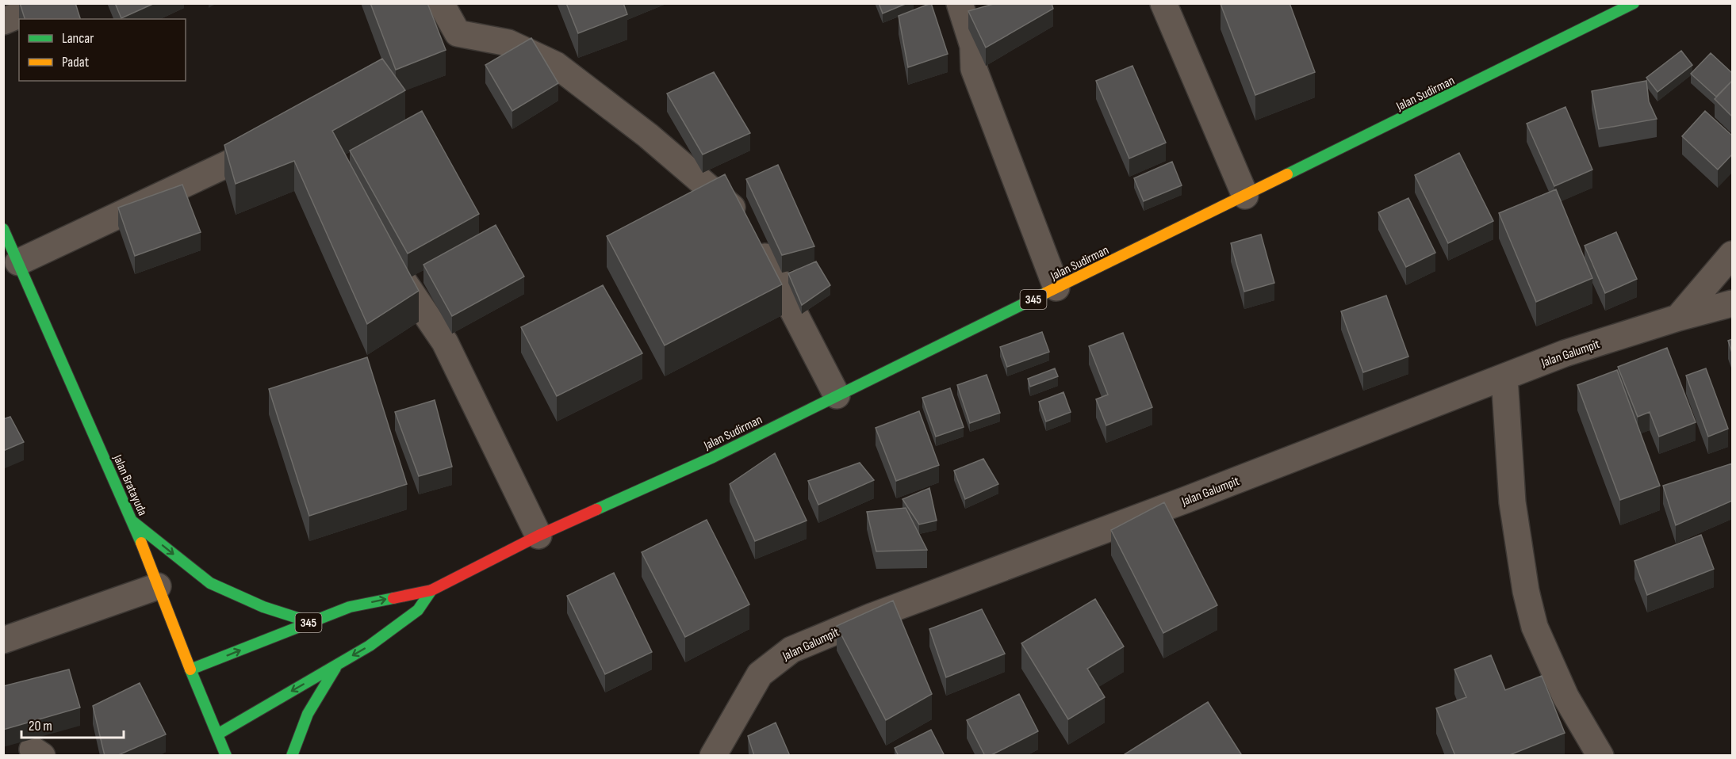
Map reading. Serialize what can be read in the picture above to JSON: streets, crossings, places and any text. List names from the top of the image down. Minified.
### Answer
{"streets":{"main road":["Jalan Sudirman","345","Jalan Bratayuda"],"street":["Jalan Galumpit"]},"crossings":[["Jalan Sudirman","345"],["345","Jalan Bratayuda"]],"legend":["Lancar","Padat"],"scale_bar":"20 m"}
